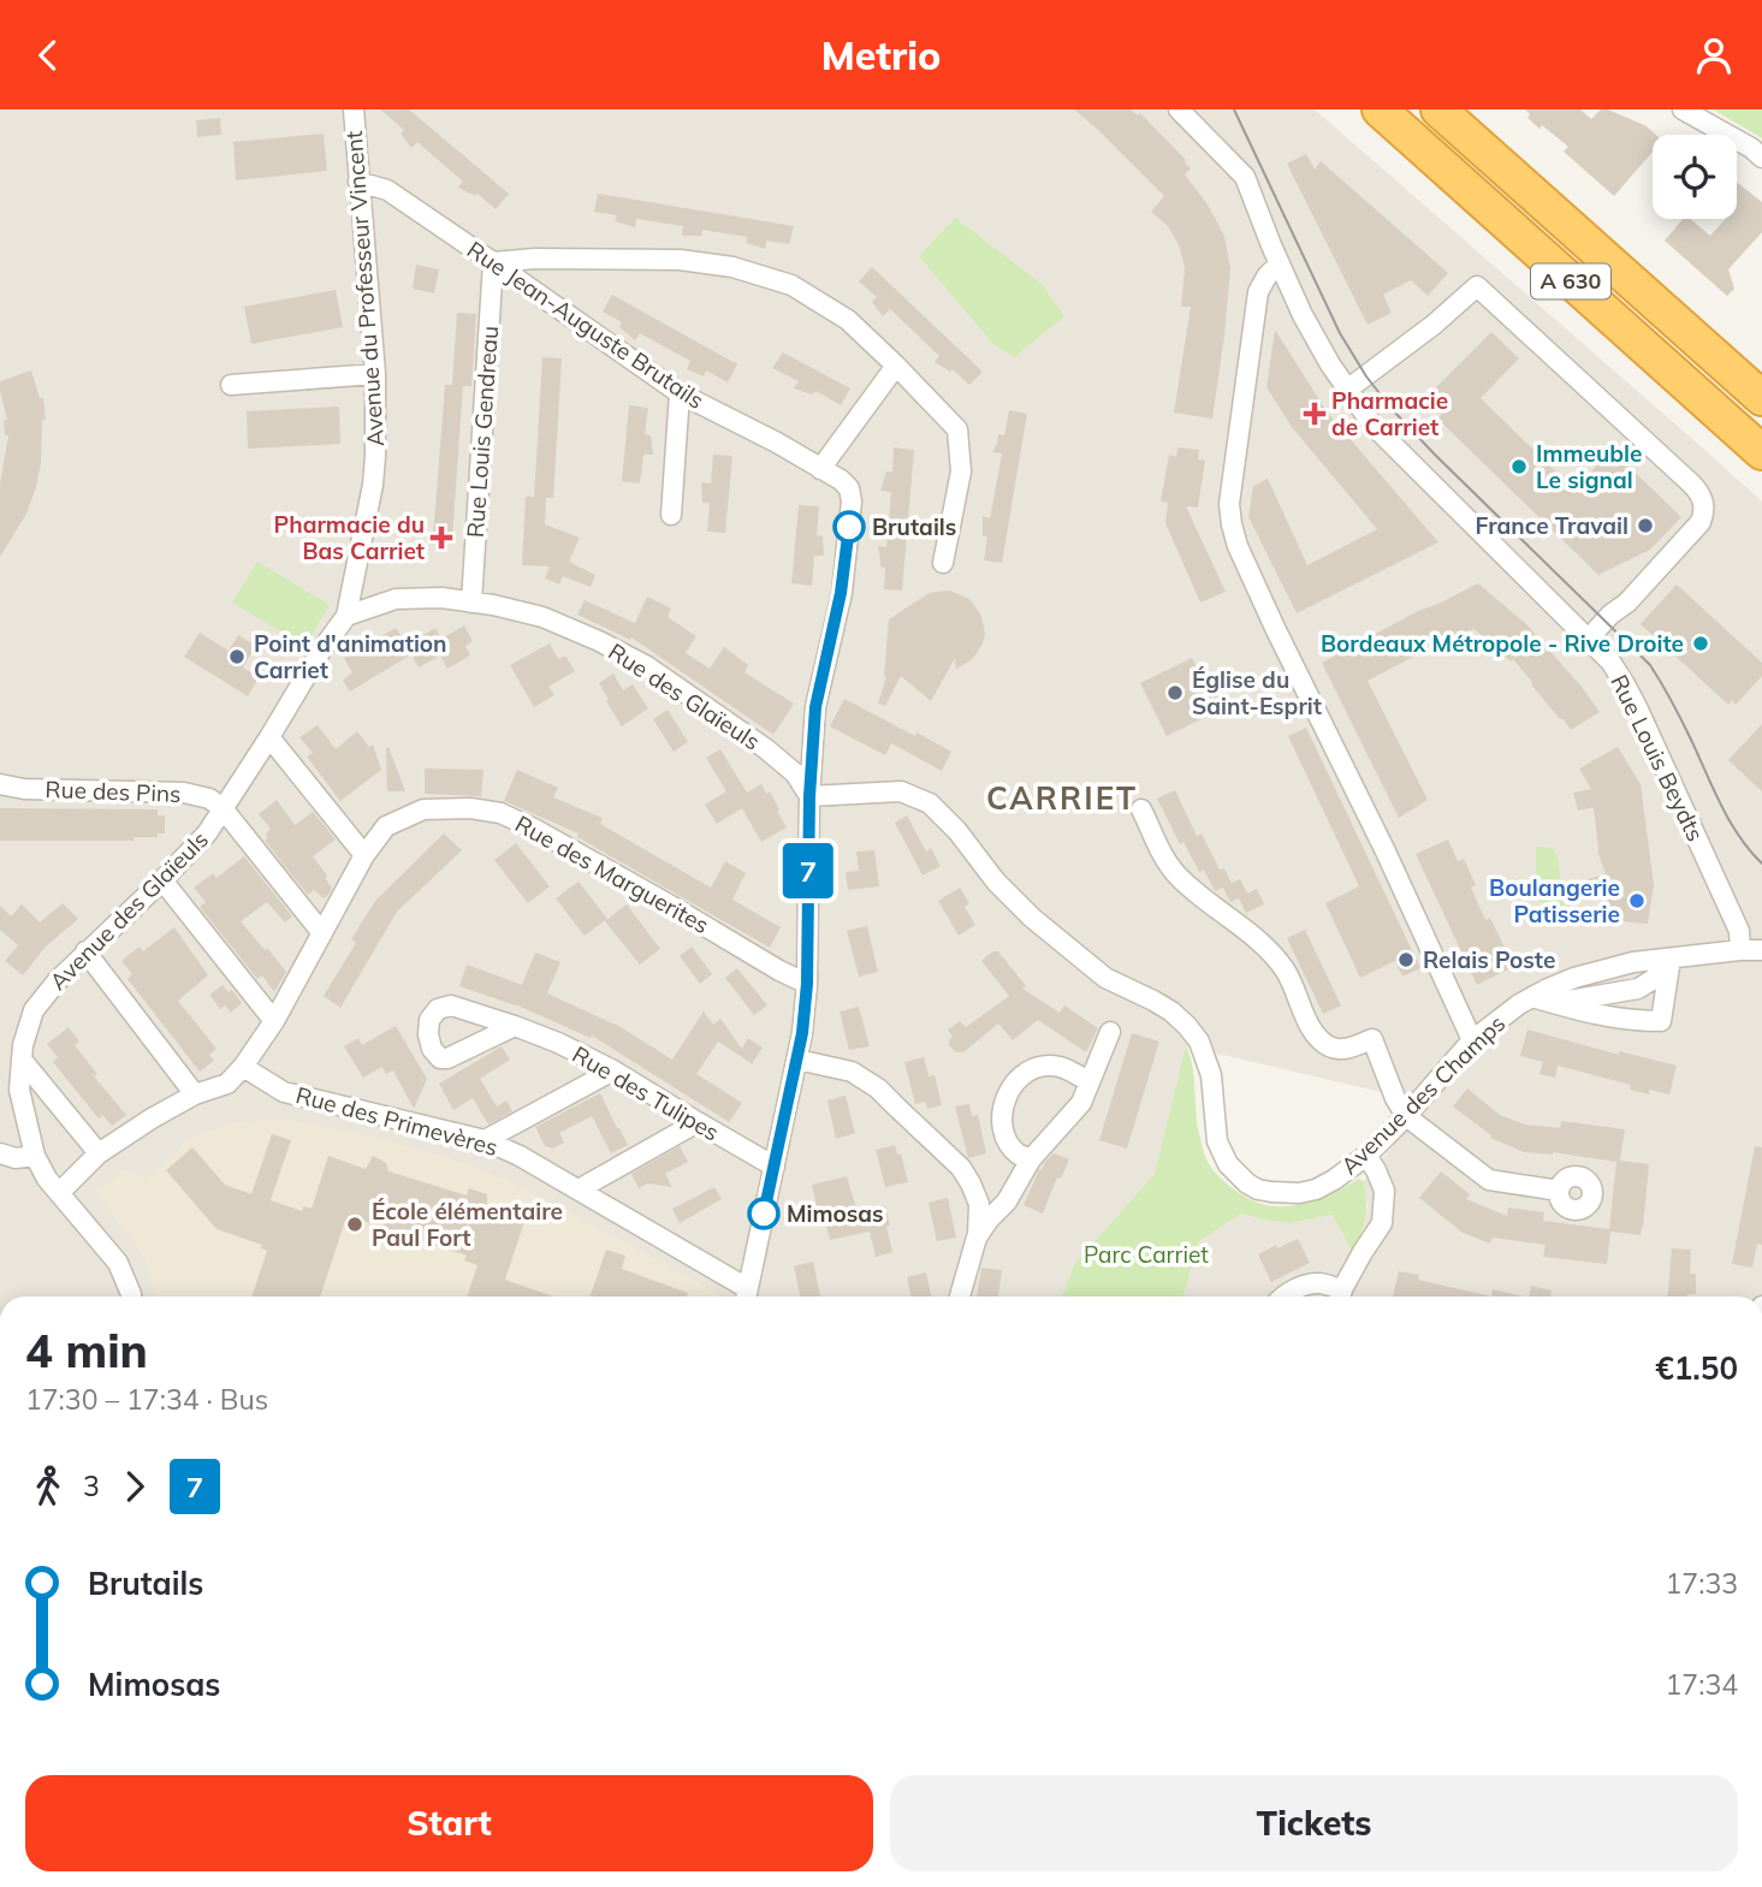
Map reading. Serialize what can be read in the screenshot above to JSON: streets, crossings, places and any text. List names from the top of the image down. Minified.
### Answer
{"streets":{"highway":["A 630"],"street":["Avenue du Professeur Vincent","Rue Jean-Auguste Brutails","Rue Louis Gendreau","Rue des Glaïeuls","Rue Louis Beydts","Rue des Pins","Rue des Marguerites","Avenue des Glaïeuls","Rue des Tulipes","Avenue des Champs","Rue des Primevères"]},"crossings":[["Avenue du Professeur Vincent","Rue Jean-Auguste Brutails"],["Avenue du Professeur Vincent","Rue des Glaïeuls"],["Avenue du Professeur Vincent","Avenue des Glaïeuls"],["Rue Jean-Auguste Brutails","Rue Louis Gendreau"],["Rue Jean-Auguste Brutails","Rue des Glaïeuls"],["Rue Jean-Auguste Brutails","Rue des Marguerites"],["Rue Jean-Auguste Brutails","Rue des Tulipes"],["Rue Jean-Auguste Brutails","Avenue des Champs"],["Rue Jean-Auguste Brutails","Rue des Primevères"],["Rue Louis Gendreau","Rue des Glaïeuls"],["Rue des Glaïeuls","Avenue des Glaïeuls"],["Rue des Glaïeuls","Avenue des Champs"],["Rue des Pins","Avenue des Glaïeuls"],["Rue des Marguerites","Rue des Primevères"]],"districts":["CARRIET"],"parks":["Parc Carriet"],"places":{"health":["Pharmacie de Carriet","Pharmacie du Bas Carriet"],"other":["Immeuble Le signal","France Travail","Brutails","Bordeaux Métropole - Rive Droite","Point d'animation Carriet","Église du Saint-Esprit","Boulangerie Patisserie","Relais Poste","Mimosas","École élémentaire Paul Fort"]},"lines":["bus line 7"],"page":{"header":"Metrio","on_map":"7","heading":["4 min","17:30 – 17:34 · Bus","€1.50"],"legs":["3","7"],"list":[{"name":"Brutails","value":"17:33"},{"name":"Mimosas","value":"17:34"}],"buttons":["Start","Tickets"]}}
